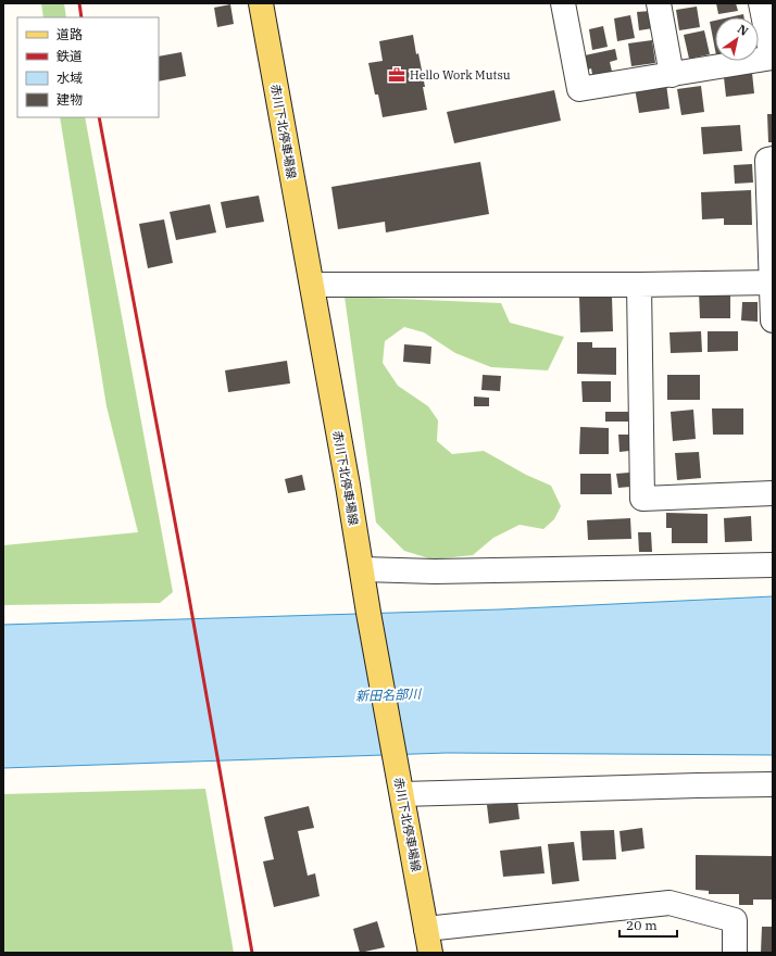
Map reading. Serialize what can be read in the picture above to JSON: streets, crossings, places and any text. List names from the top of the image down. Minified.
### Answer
{"streets":{"main road":["赤川下北停車場線"]},"water":["新田名部川"],"places":{"office":["Hello Work Mutsu"]},"legend":["道路","鉄道","水域","建物"],"scale_bar":"20 m","north":"top right"}
